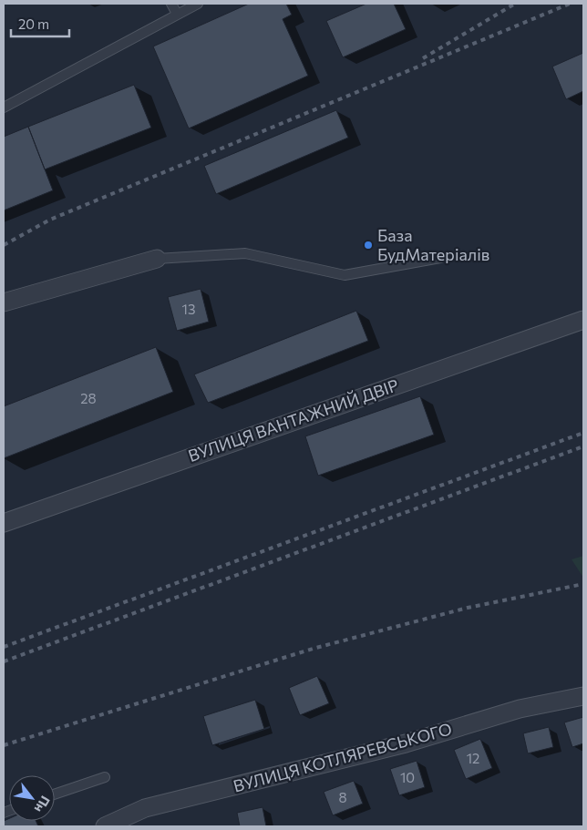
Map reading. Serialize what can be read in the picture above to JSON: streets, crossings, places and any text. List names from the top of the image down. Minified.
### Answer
{"streets":{"street":["ВУЛИЦЯ ВАНТАЖНИЙ ДВІР","ВУЛИЦЯ КОТЛЯРЕВСЬКОГО"]},"places":["База БудМатеріалів"],"house_numbers":["13","28","12","10","8"],"scale_bar":"20 m","north":"bottom right"}
